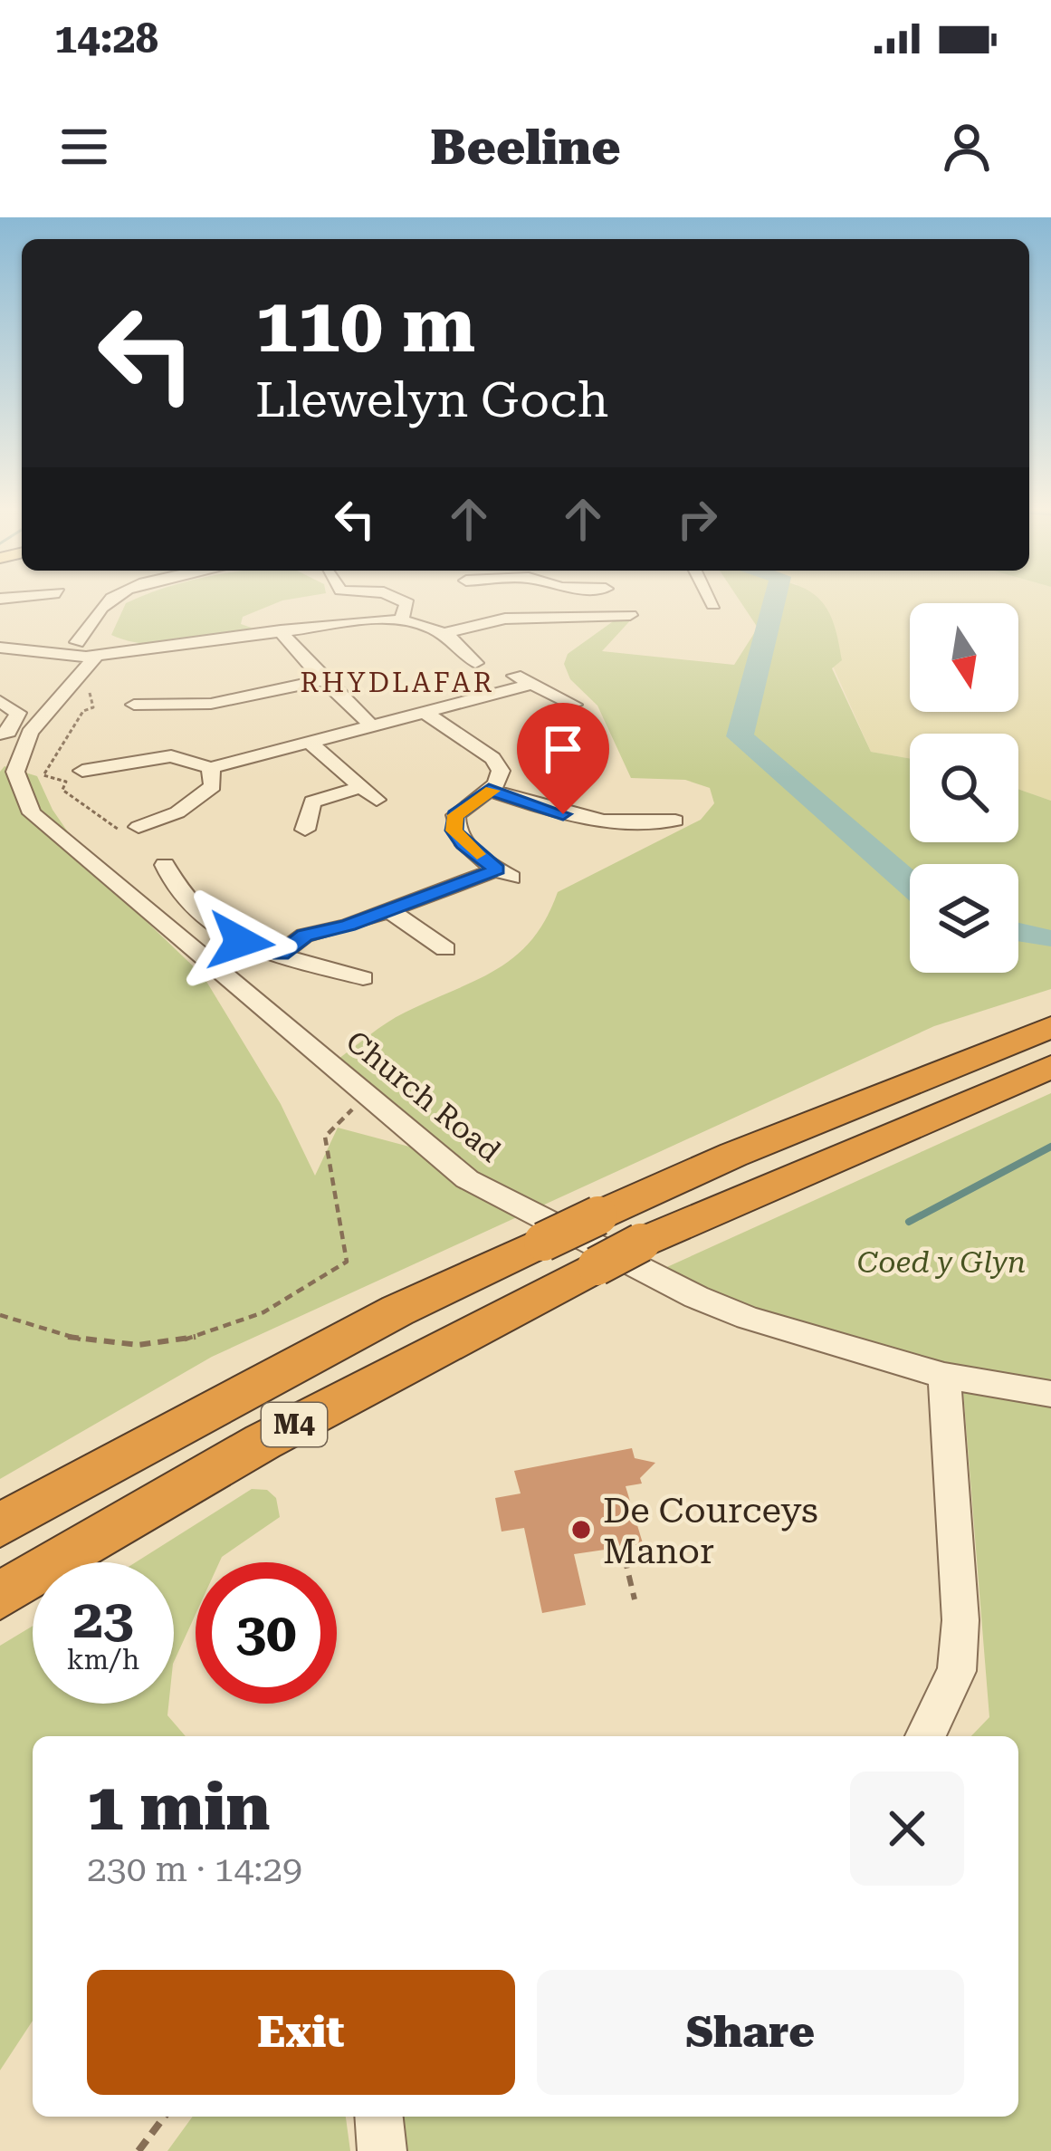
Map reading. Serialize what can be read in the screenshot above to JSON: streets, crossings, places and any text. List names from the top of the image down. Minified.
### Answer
{"streets":{"highway":["M4"],"street":["Church Road"]},"districts":["RHYDLAFAR"],"parks":["Coed y Glyn"],"places":["De Courceys Manor"],"north":"bottom","page":{"status":"14:28","header":"Beeline","turn":["110 m","Llewelyn Goch"],"speed":"23 km/h","limit":"30","heading":["1 min","230 m · 14:29"],"buttons":["Exit","Share"]}}
